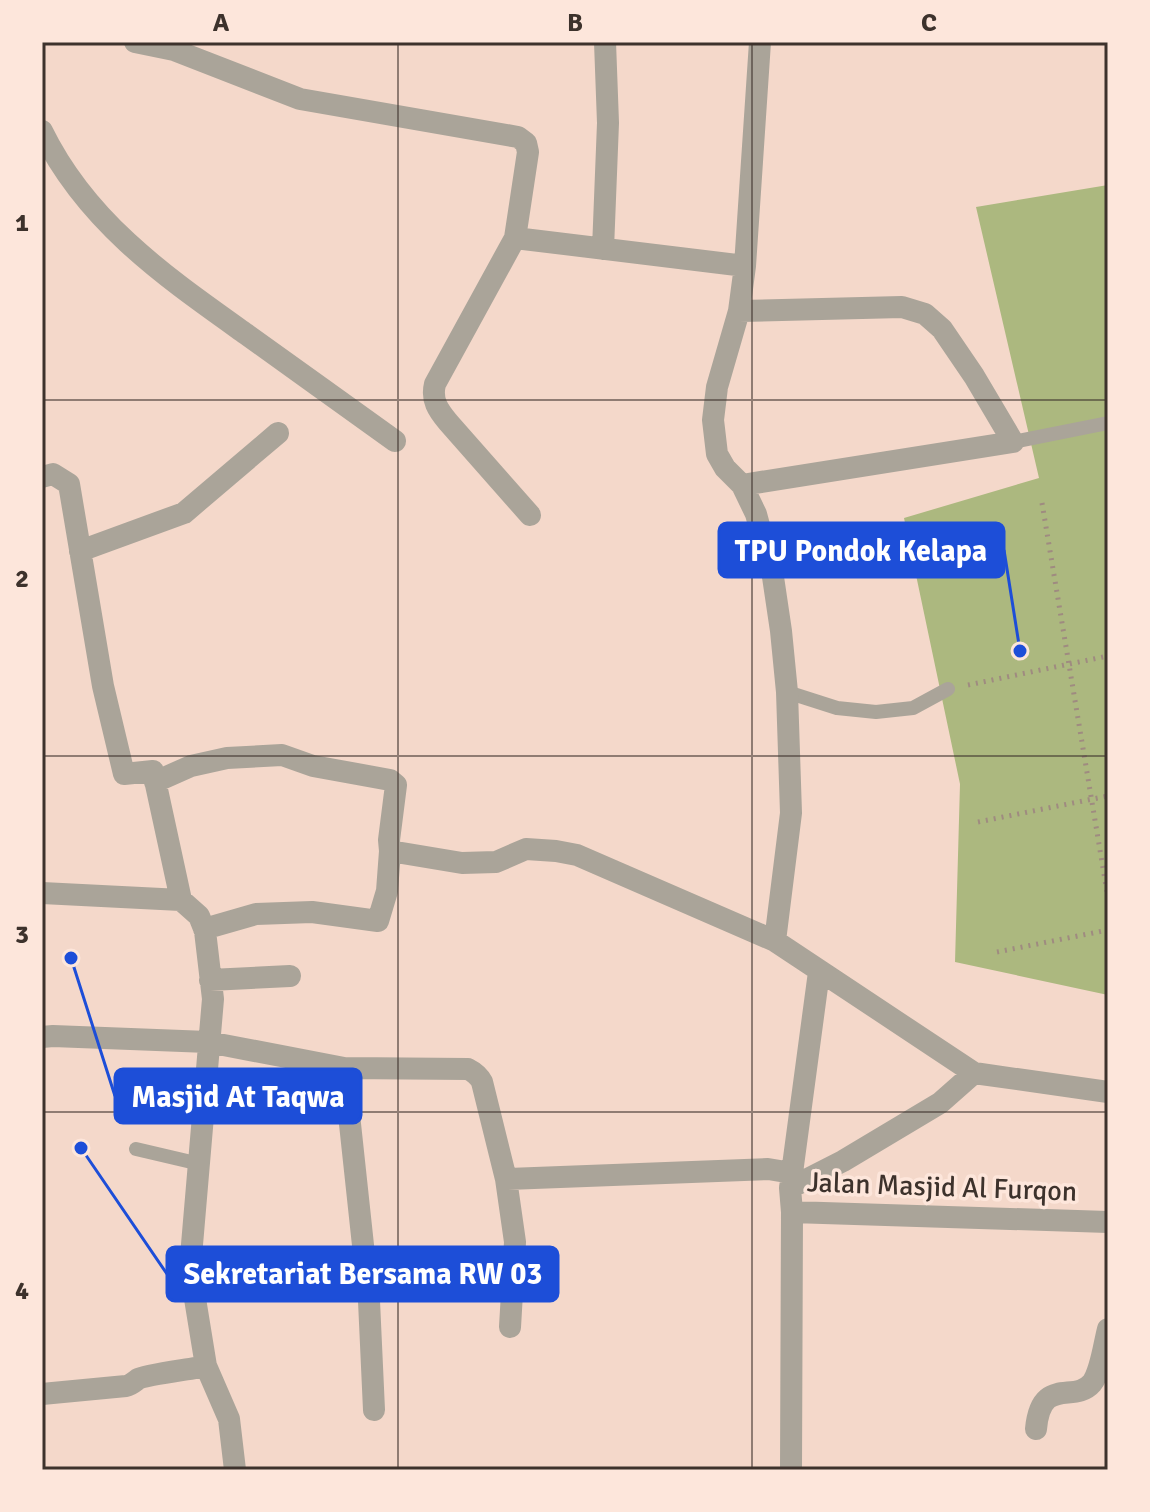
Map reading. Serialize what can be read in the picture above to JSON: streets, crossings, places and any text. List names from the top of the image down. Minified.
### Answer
{"streets":{"street":["Jalan Masjid Al Furqon"]},"places":["TPU Pondok Kelapa","Masjid At Taqwa","Sekretariat Bersama RW 03"],"grid":{"columns":["A","B","C"],"rows":["1","2","3","4"]}}
